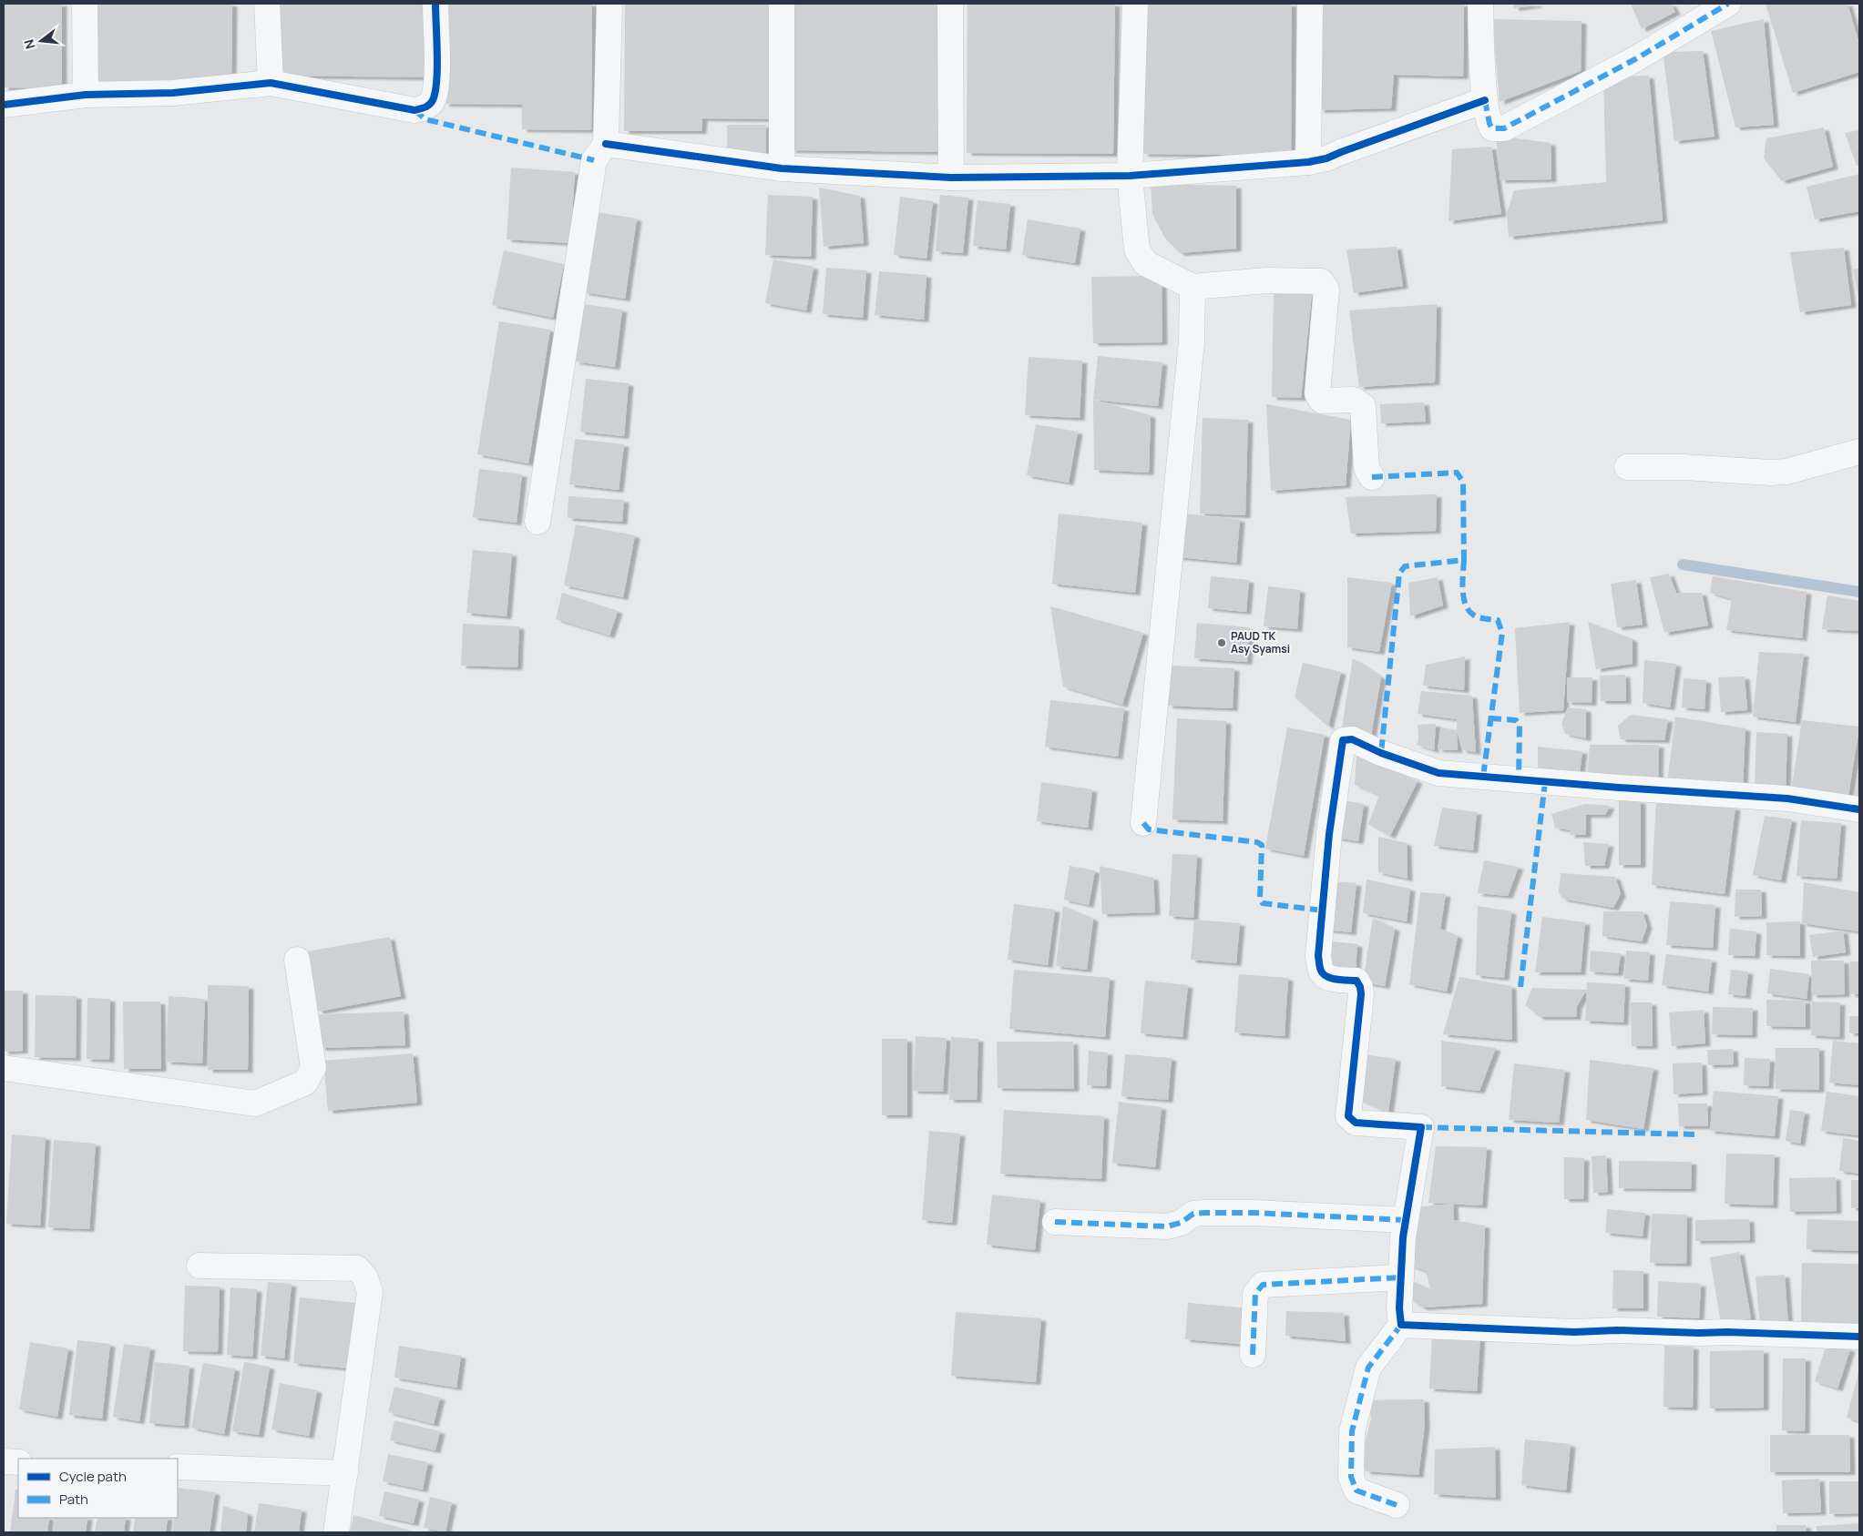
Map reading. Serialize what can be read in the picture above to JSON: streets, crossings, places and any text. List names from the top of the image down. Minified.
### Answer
{"places":["PAUD TK Asy Syamsi"],"legend":["Cycle path","Path"],"north":"left"}
